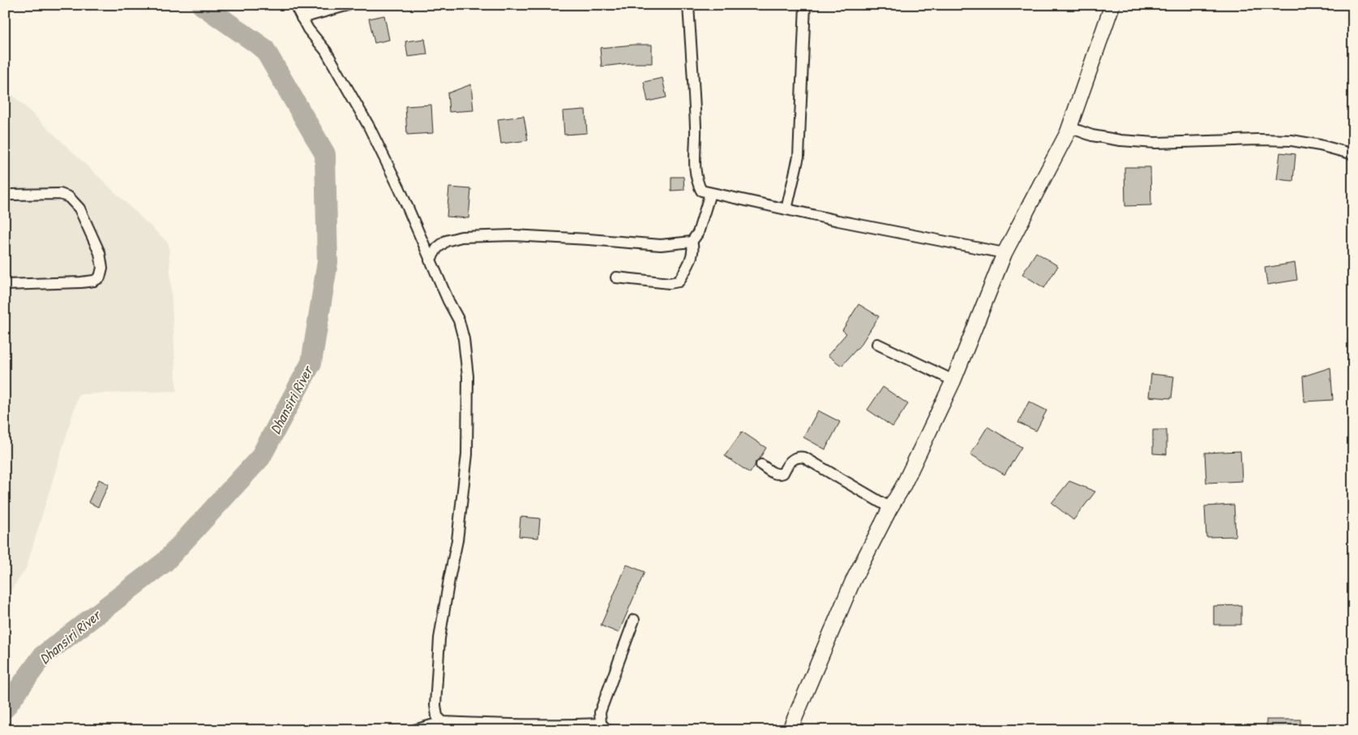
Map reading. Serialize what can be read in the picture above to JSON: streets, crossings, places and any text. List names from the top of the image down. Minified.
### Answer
{"water":["Dhansiri River"]}
